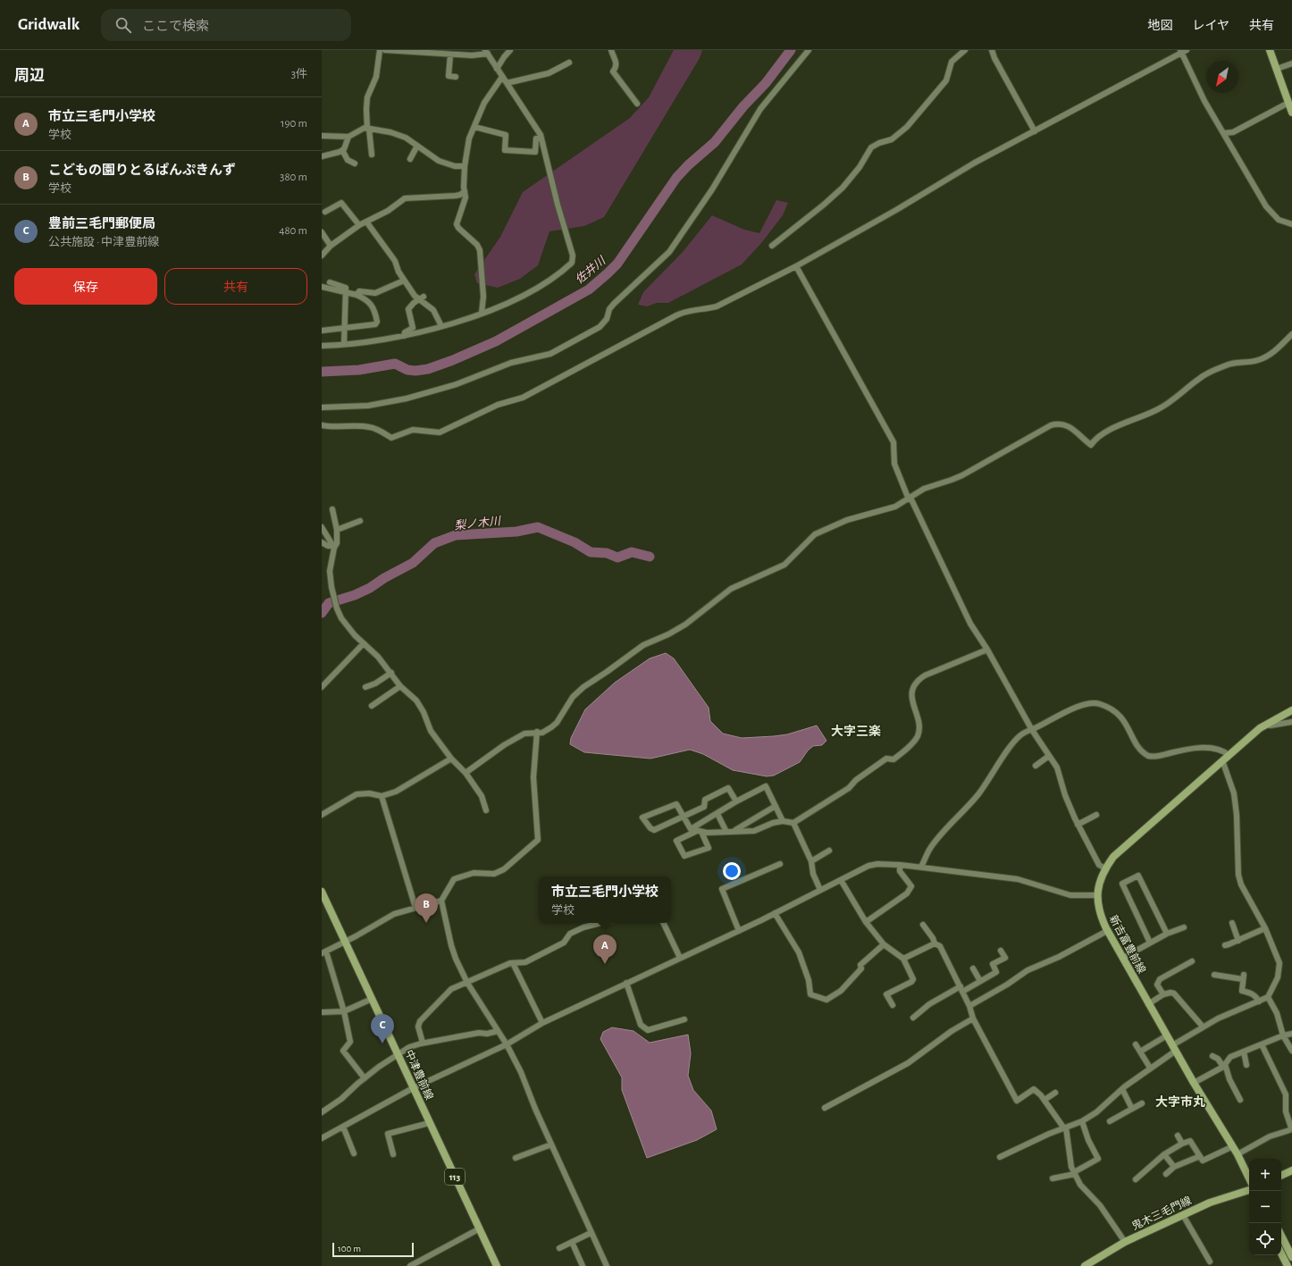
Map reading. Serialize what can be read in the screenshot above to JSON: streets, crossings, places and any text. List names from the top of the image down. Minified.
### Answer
{"streets":{"main road":["新吉富豊前線","中津豊前線","113","鬼木三毛門線"]},"districts":["大字三楽","大字市丸"],"water":["佐井川","梨ノ木川"],"scale_bar":"100 m","north":"bottom left","page":{"header":"Gridwalk","search":"ここで検索","nav":["地図","レイヤ","共有"],"heading":["周辺","3件"],"list":[{"mark":"A","name":"市立三毛門小学校","note":"学校","value":"190 m"},{"mark":"B","name":"こどもの園りとるぱんぷきんず","note":"学校","value":"380 m"},{"mark":"C","name":"豊前三毛門郵便局","note":"公共施設 · 中津豊前線","value":"480 m"}],"buttons":["保存","共有"],"popup":["市立三毛門小学校","学校"],"pins":["B","A","C"],"map_buttons":["+","−"],"scale":"100 m"}}
